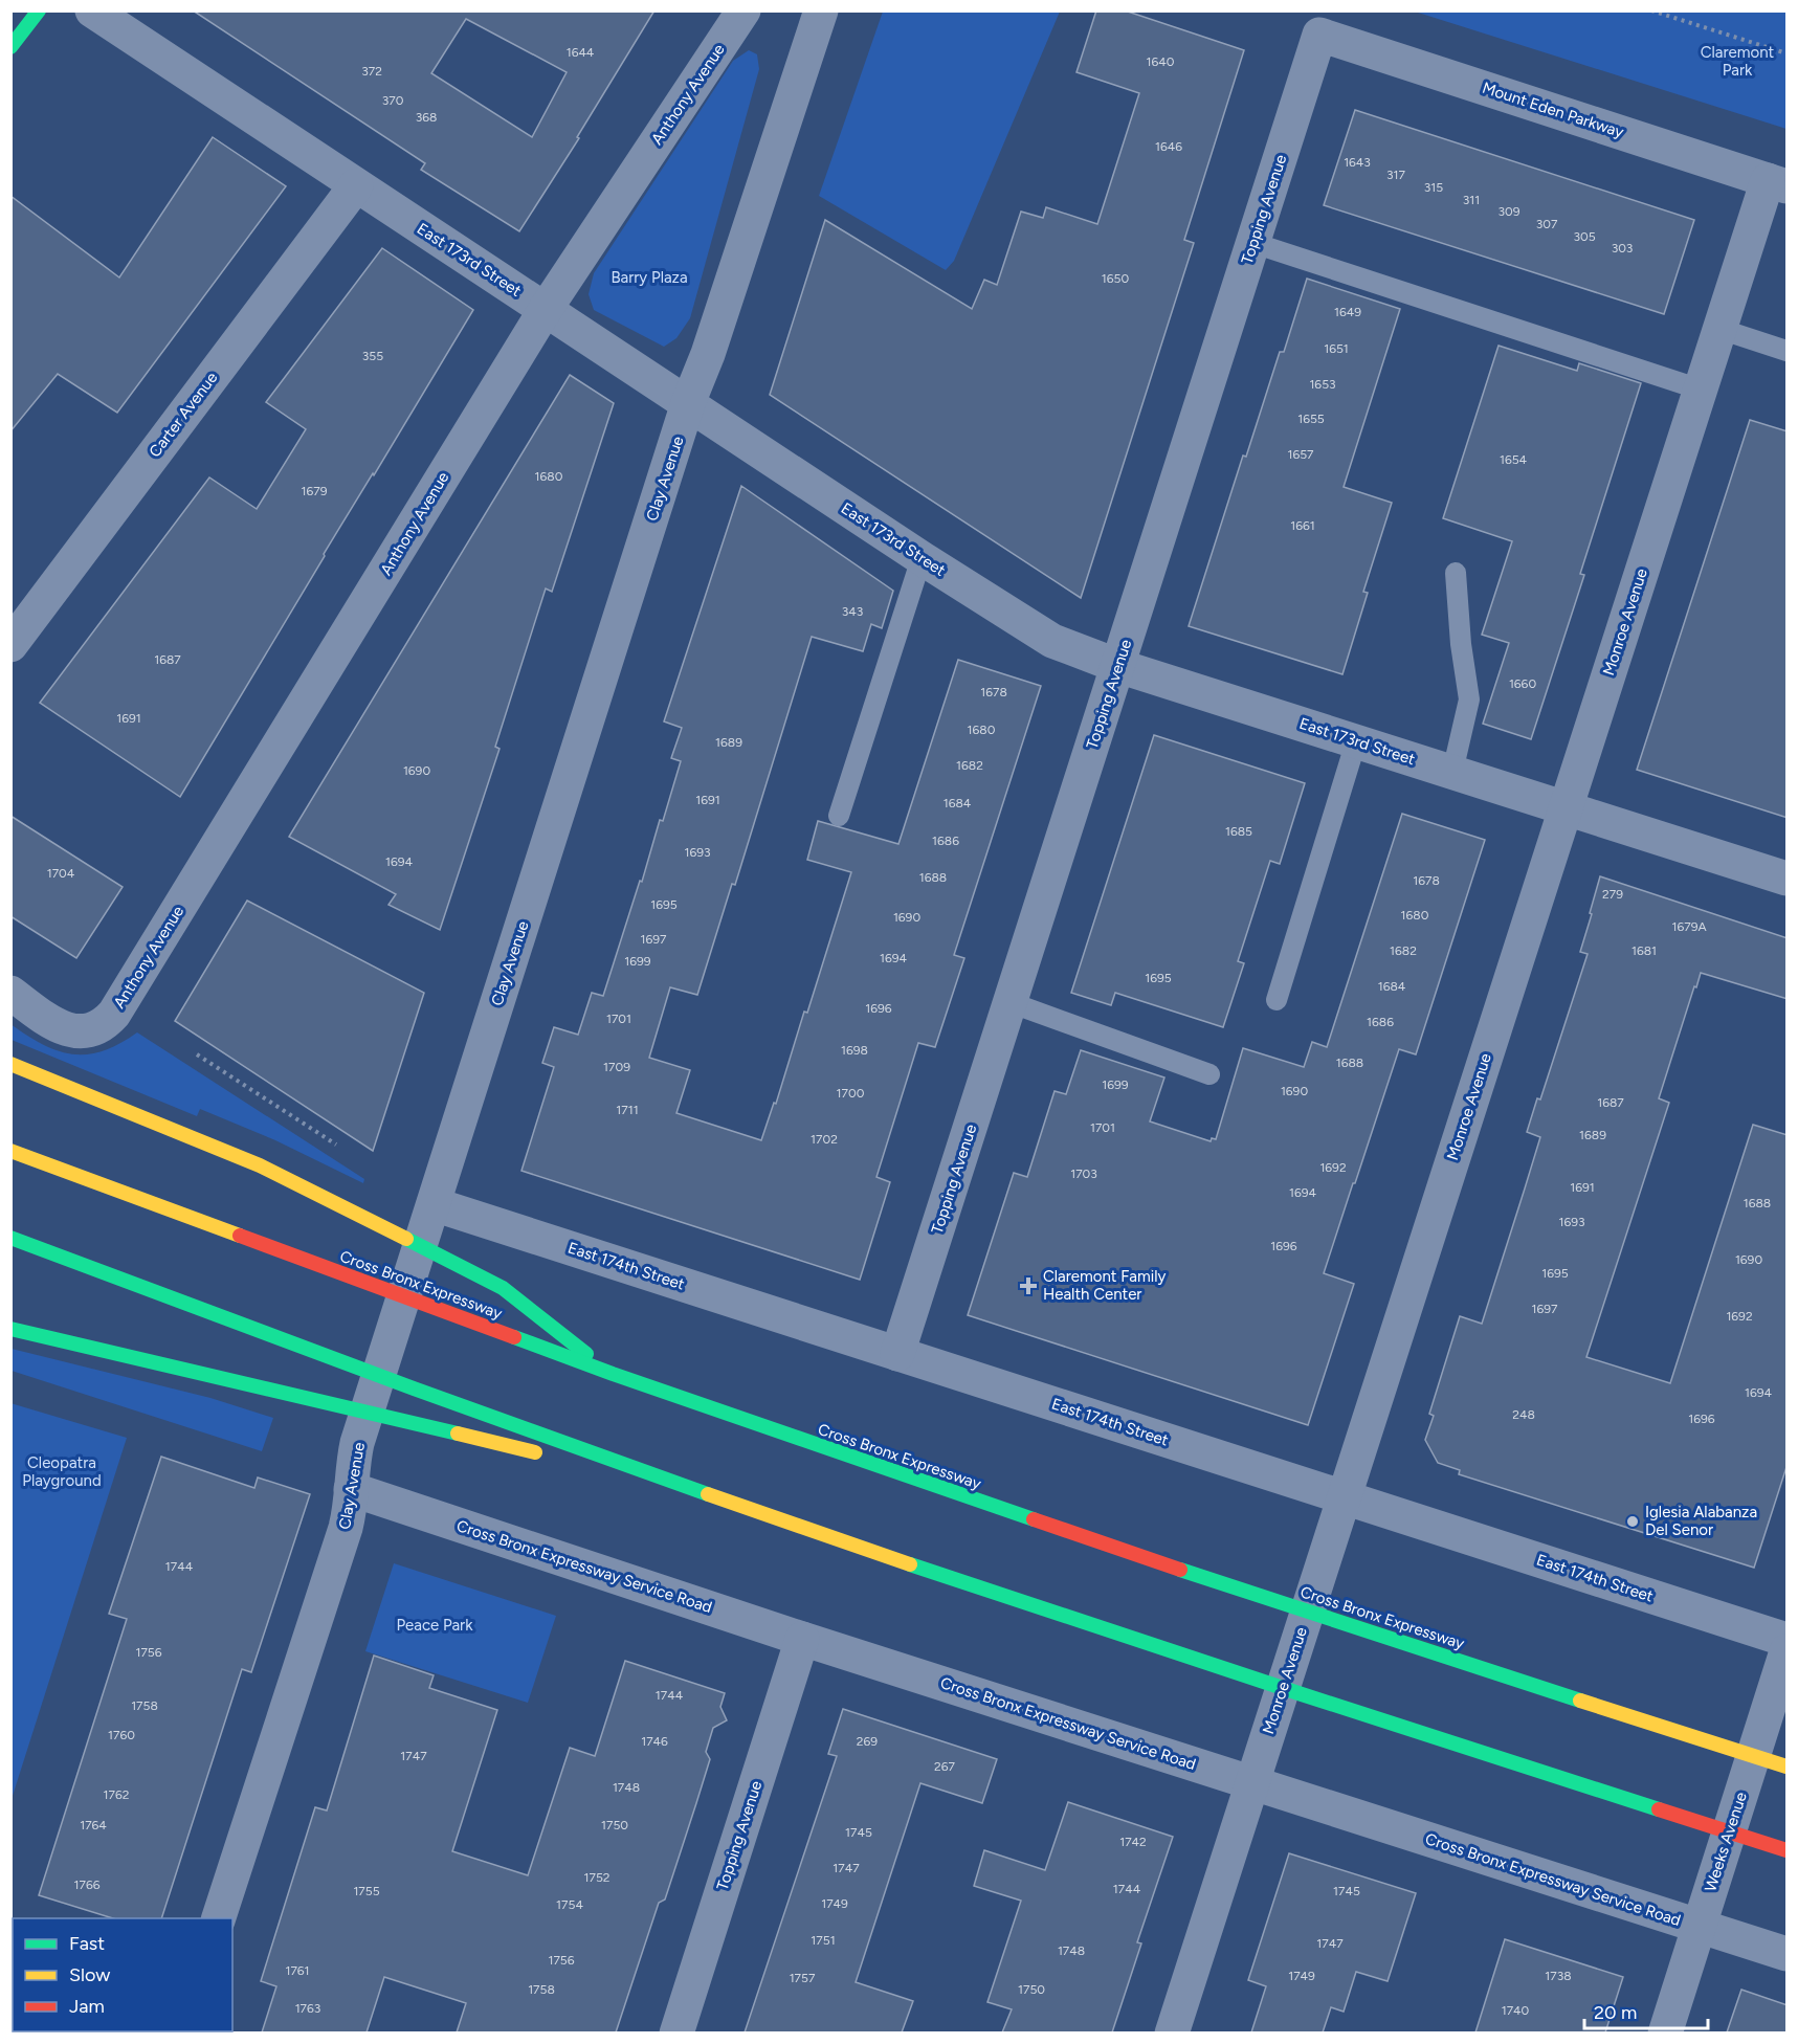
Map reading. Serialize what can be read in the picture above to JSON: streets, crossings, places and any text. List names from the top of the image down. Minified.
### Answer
{"streets":{"main road":["Cross Bronx Expressway"],"street":["Anthony Avenue","Mount Eden Parkway","Topping Avenue","East 173rd Street","Carter Avenue","Clay Avenue","Monroe Avenue","East 174th Street","Cross Bronx Expressway Service Road","Weeks Avenue"]},"crossings":[["Anthony Avenue","East 173rd Street"],["Mount Eden Parkway","Topping Avenue"],["Mount Eden Parkway","Monroe Avenue"],["Topping Avenue","East 173rd Street"],["Topping Avenue","East 174th Street"],["Topping Avenue","Cross Bronx Expressway Service Road"],["East 173rd Street","Carter Avenue"],["East 173rd Street","Clay Avenue"],["East 173rd Street","Monroe Avenue"],["Clay Avenue","East 174th Street"],["Clay Avenue","Cross Bronx Expressway Service Road"],["Monroe Avenue","East 174th Street"],["Monroe Avenue","Cross Bronx Expressway Service Road"],["Cross Bronx Expressway Service Road","Weeks Avenue"]],"parks":["Claremont Park","Barry Plaza","Cleopatra Playground","Peace Park"],"places":{"health":["Claremont Family Health Center"],"other":["Iglesia Alabanza Del Senor"]},"house_numbers":["1644","1640","372","370","368","1646","1643","317","315","311","309","307","305","303","1650","1649","1651","355","1653","1655","1657","1654","1680","1679","1661","343","1687","1660","1678","1691","1680","1689","1682","1690","1691","1684","1685","1686","1693","1694","1704","1688","1678","279","1695","1680","1690","1679A","1697","1682","1681","1694","1699","1695","1684","1696","1701","1686","1698","1688","1709","1699","1690","1700","1687","1711","1701","1689","1702","1692","1703","1691","1694","1688","1693","1696","1690","1695","1697","1692","1694","248","1696","1744","1756","1744","1758","1760","1746","269","1747","267","1748","1762","1764","1750","1745","1742","1747","1752","1766","1744","1755","1745","1749","1754","1751","1747","1748","1756","1761","1749","1738","1757","1758","1750","1763","1740"],"legend":["Fast","Slow","Jam"],"scale_bar":"20 m"}
